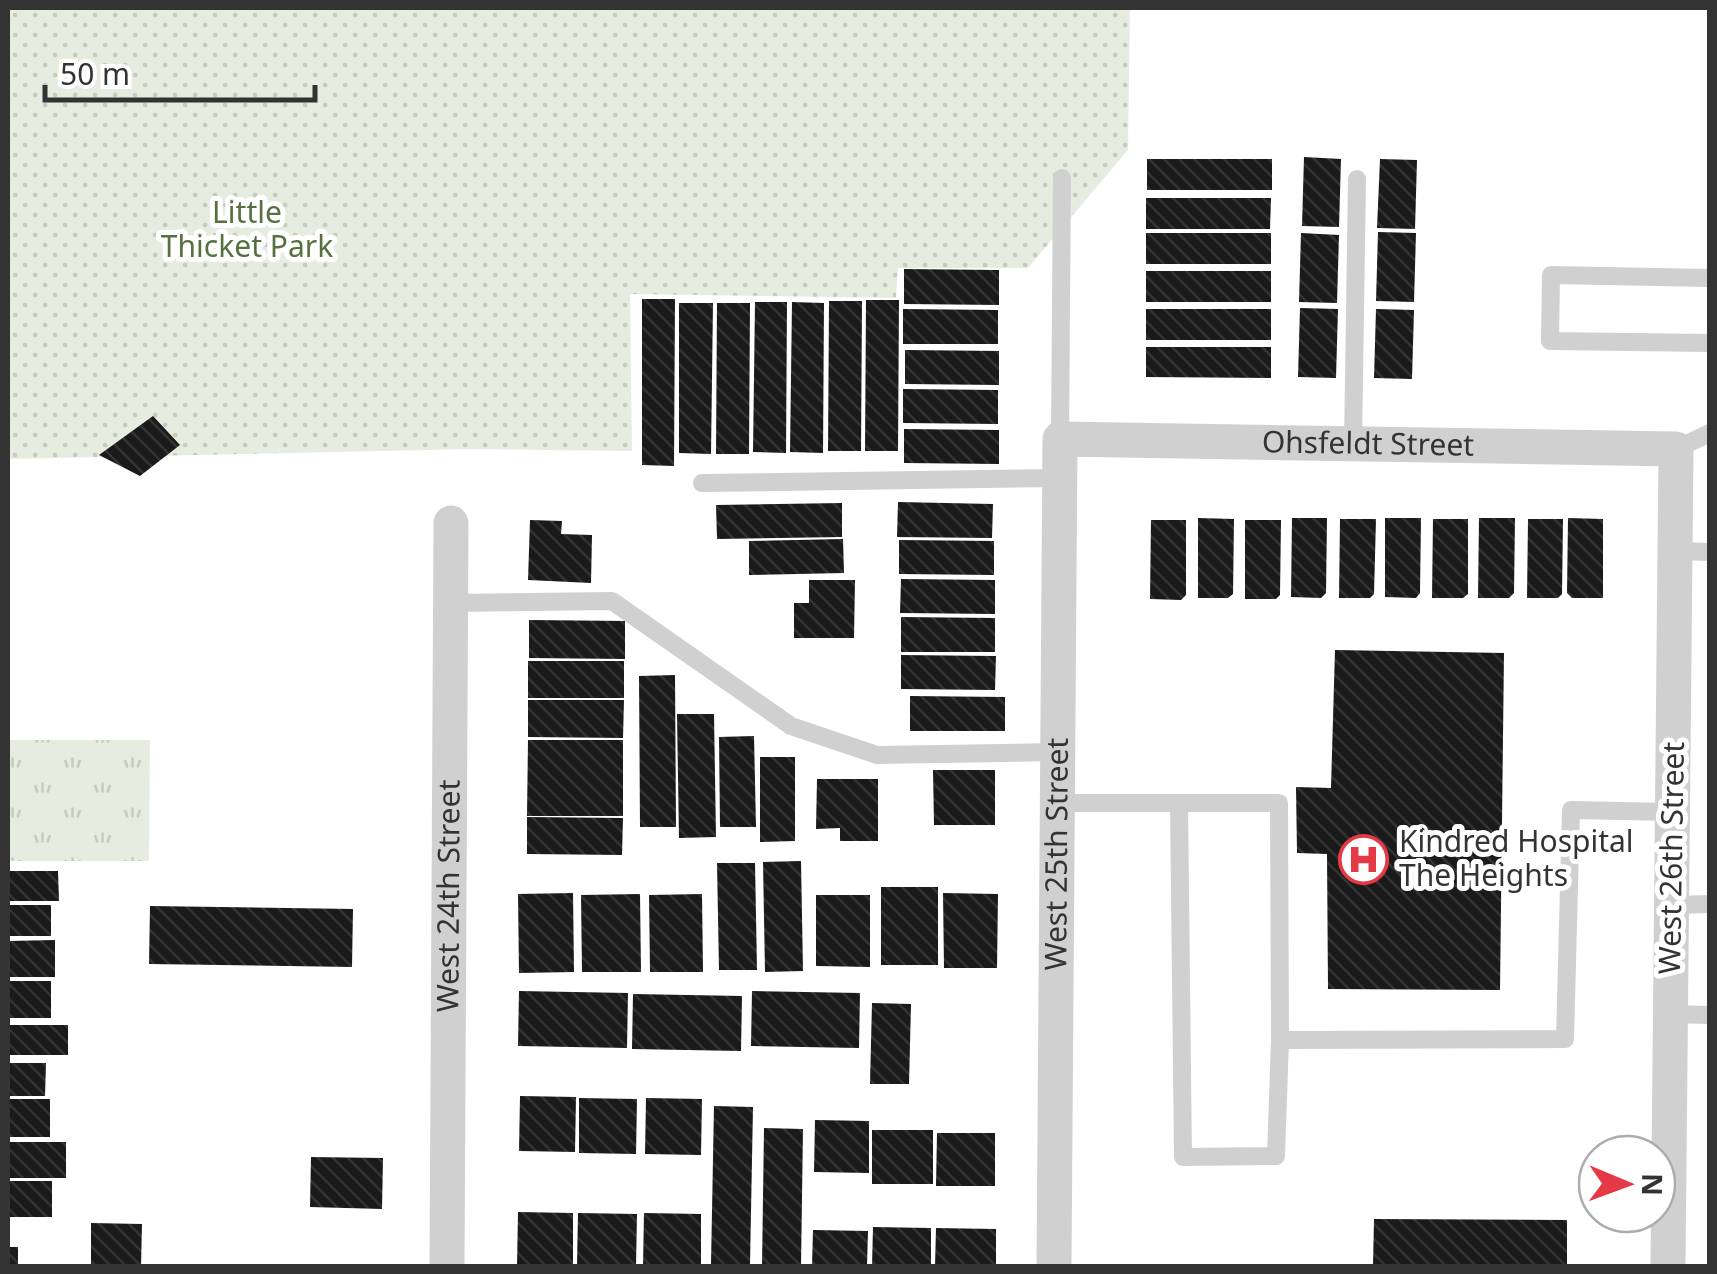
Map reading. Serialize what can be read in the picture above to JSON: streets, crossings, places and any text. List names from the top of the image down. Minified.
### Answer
{"streets":{"street":["Ohsfeldt Street","West 25th Street","West 26th Street","West 24th Street"]},"crossings":[["Ohsfeldt Street","West 25th Street"],["Ohsfeldt Street","West 26th Street"]],"parks":["Little Thicket Park"],"places":{"hospital":["Kindred Hospital The Heights"]},"scale_bar":"50 m","north":"right"}
